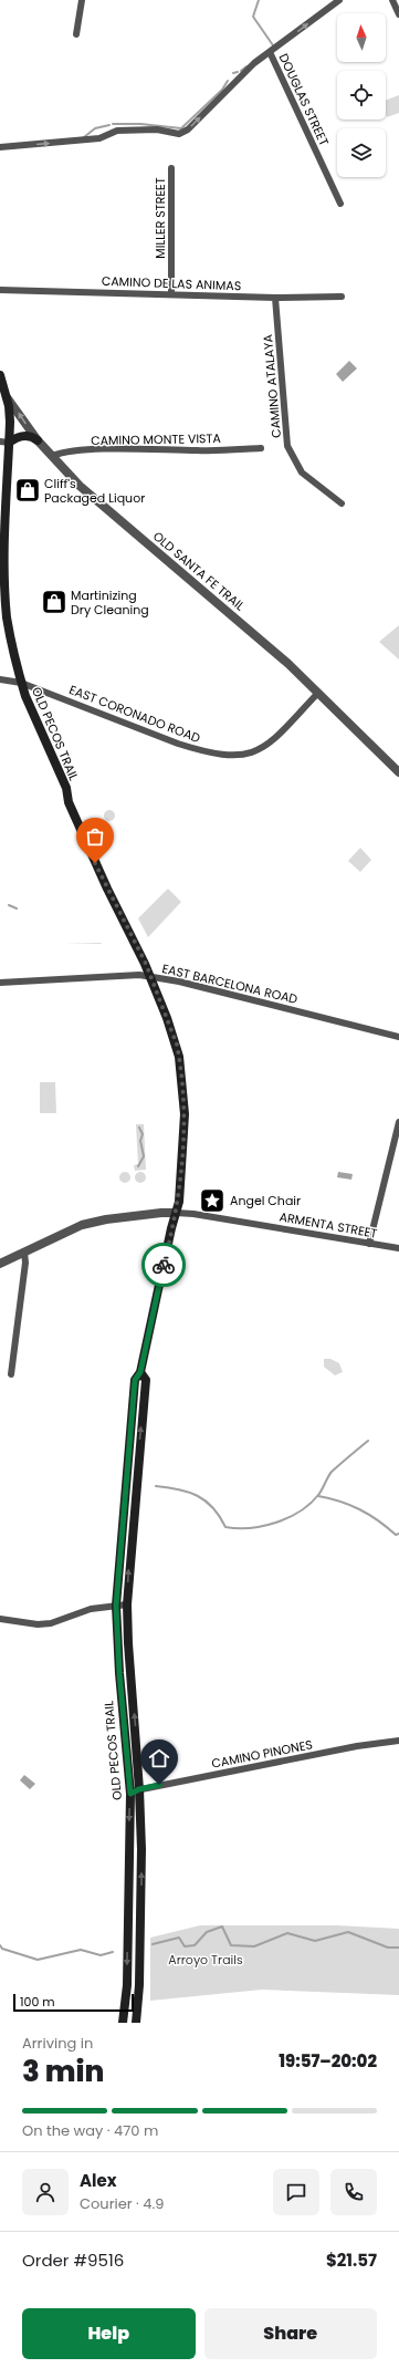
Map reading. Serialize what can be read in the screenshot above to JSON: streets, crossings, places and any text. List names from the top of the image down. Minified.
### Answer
{"streets":{"main road":["OLD SANTA FE TRAIL","OLD PECOS TRAIL"],"street":["DOUGLAS STREET","MILLER STREET","CAMINO DE LAS ANIMAS","CAMINO ATALAYA","CAMINO MONTE VISTA","EAST CORONADO ROAD","EAST BARCELONA ROAD","ARMENTA STREET","CAMINO PINONES"]},"crossings":[["MILLER STREET","CAMINO DE LAS ANIMAS"],["CAMINO DE LAS ANIMAS","CAMINO ATALAYA"],["CAMINO MONTE VISTA","OLD SANTA FE TRAIL"],["OLD SANTA FE TRAIL","EAST CORONADO ROAD"],["OLD SANTA FE TRAIL","OLD PECOS TRAIL"],["EAST CORONADO ROAD","OLD PECOS TRAIL"],["OLD PECOS TRAIL","EAST BARCELONA ROAD"],["OLD PECOS TRAIL","ARMENTA STREET"],["OLD PECOS TRAIL","CAMINO PINONES"]],"parks":["Arroyo Trails"],"places":{"shop":["Cliff's Packaged Liquor","Martinizing Dry Cleaning"],"place":["Angel Chair"]},"scale_bar":"100 m","north":"top","page":{"scale":"100 m","heading":["3 min","Arriving in","19:57–20:02"],"panel":["Alex","Courier · 4.9","Order #9516","$21.57"],"bar":"On the way · 470 m","buttons":["Help","Share"]}}
